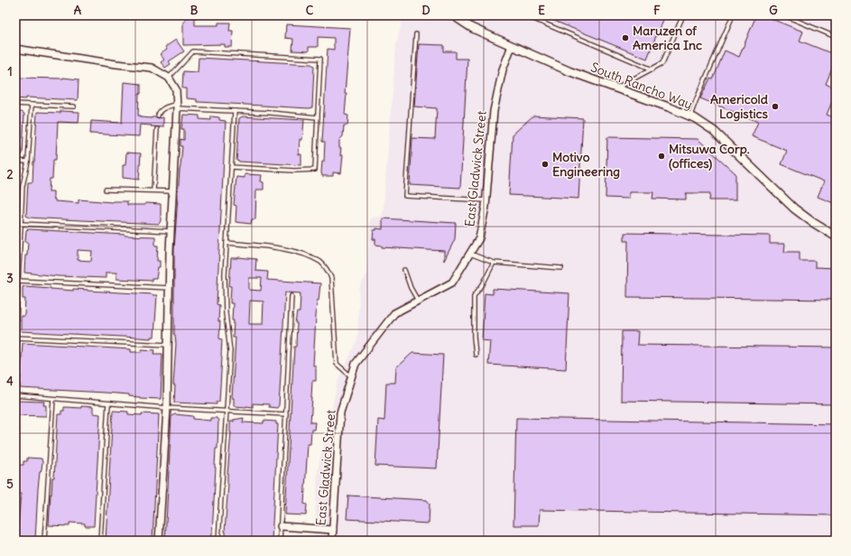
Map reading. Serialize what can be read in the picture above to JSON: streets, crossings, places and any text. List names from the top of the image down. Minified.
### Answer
{"streets":{"street":["South Rancho Way","East Gladwick Street"]},"crossings":[["South Rancho Way","East Gladwick Street"]],"places":["Maruzen of America Inc","Americold Logistics","Mitsuwa Corp. (offices)","Motivo Engineering"],"grid":{"columns":["A","B","C","D","E","F","G"],"rows":["1","2","3","4","5"]}}
